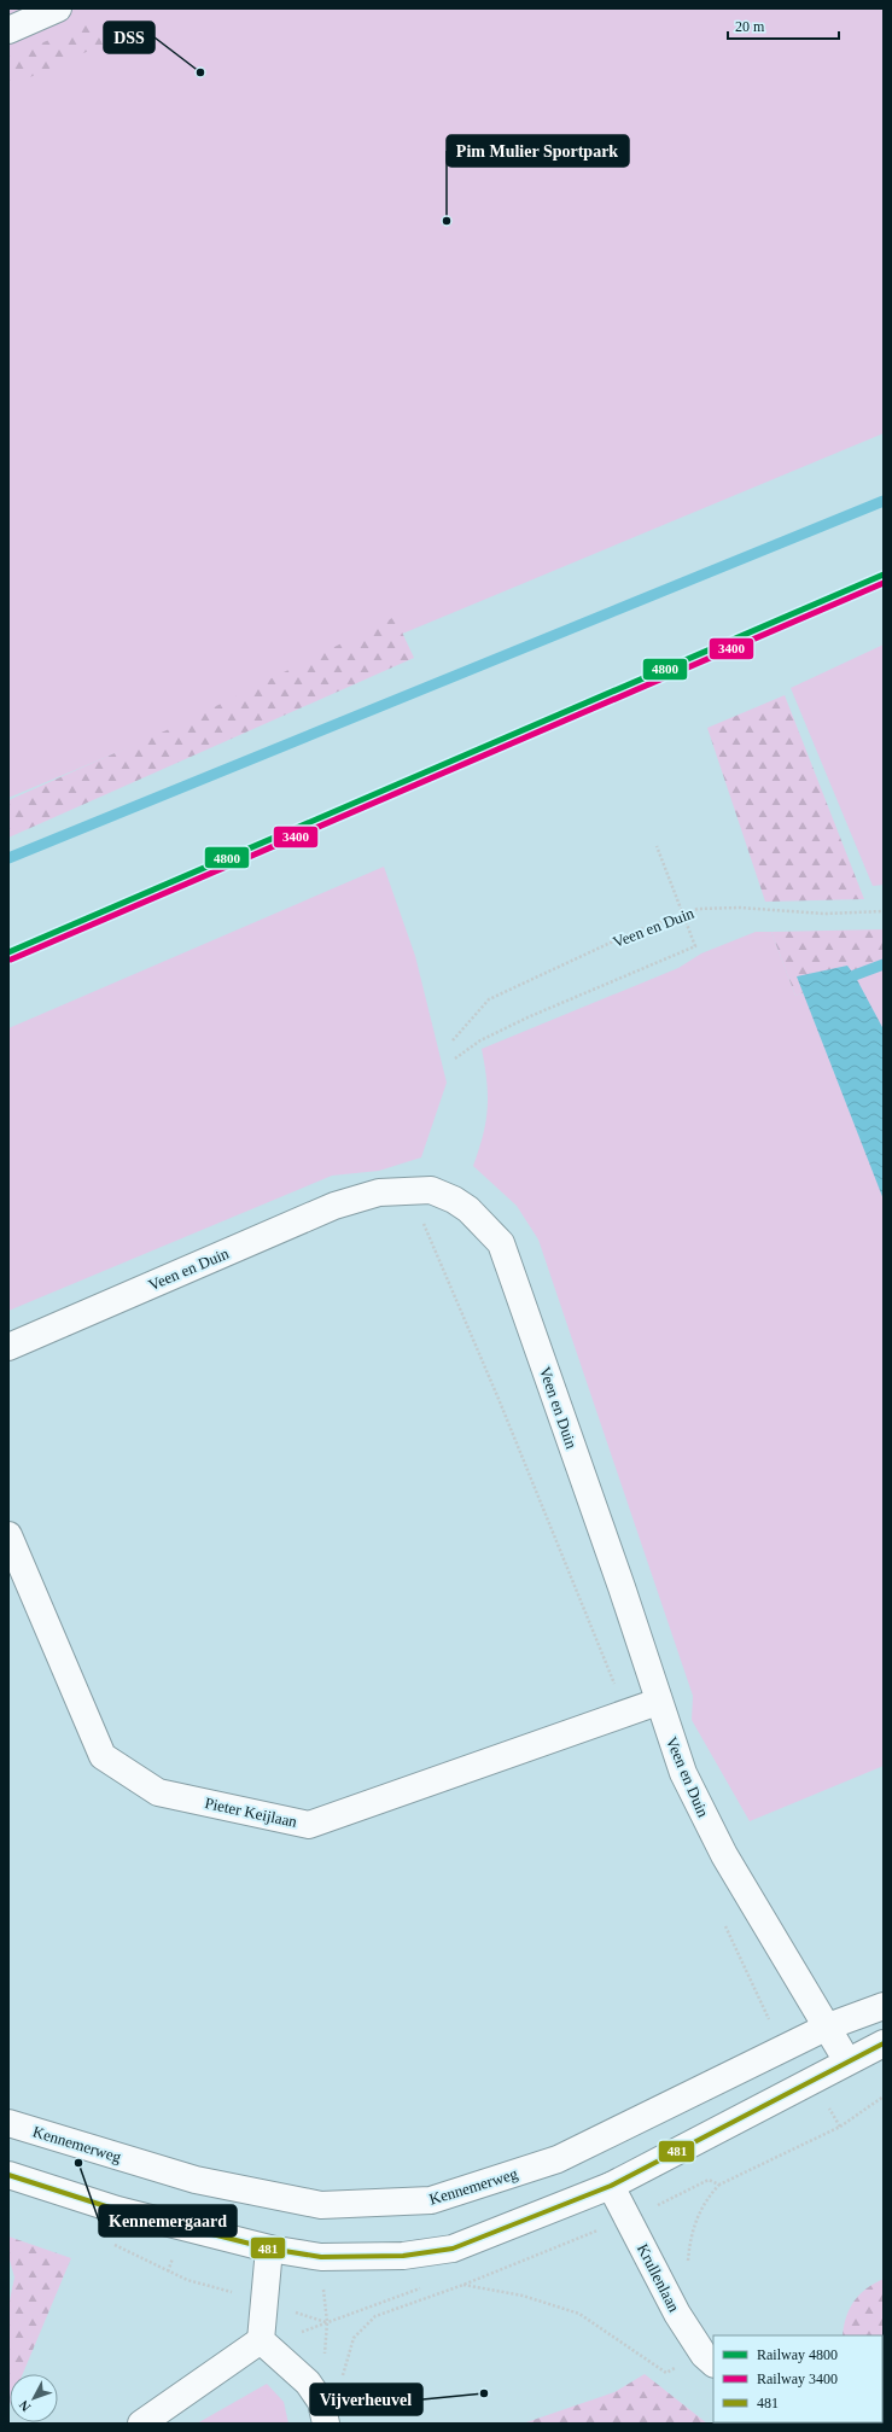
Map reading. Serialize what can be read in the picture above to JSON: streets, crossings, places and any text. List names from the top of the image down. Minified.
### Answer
{"streets":{"street":["Veen en Duin","Pieter Keijlaan","Kennemerweg","Krullenlaan"]},"crossings":[["Veen en Duin","Pieter Keijlaan"],["Veen en Duin","Kennemerweg"]],"places":["DSS","Pim Mulier Sportpark","Kennemergaard","Vijverheuvel"],"lines":["rail line 4800","rail line 3400","transit line 481"],"legend":["Railway 4800","Railway 3400","481"],"scale_bar":"20 m","north":"bottom left"}
